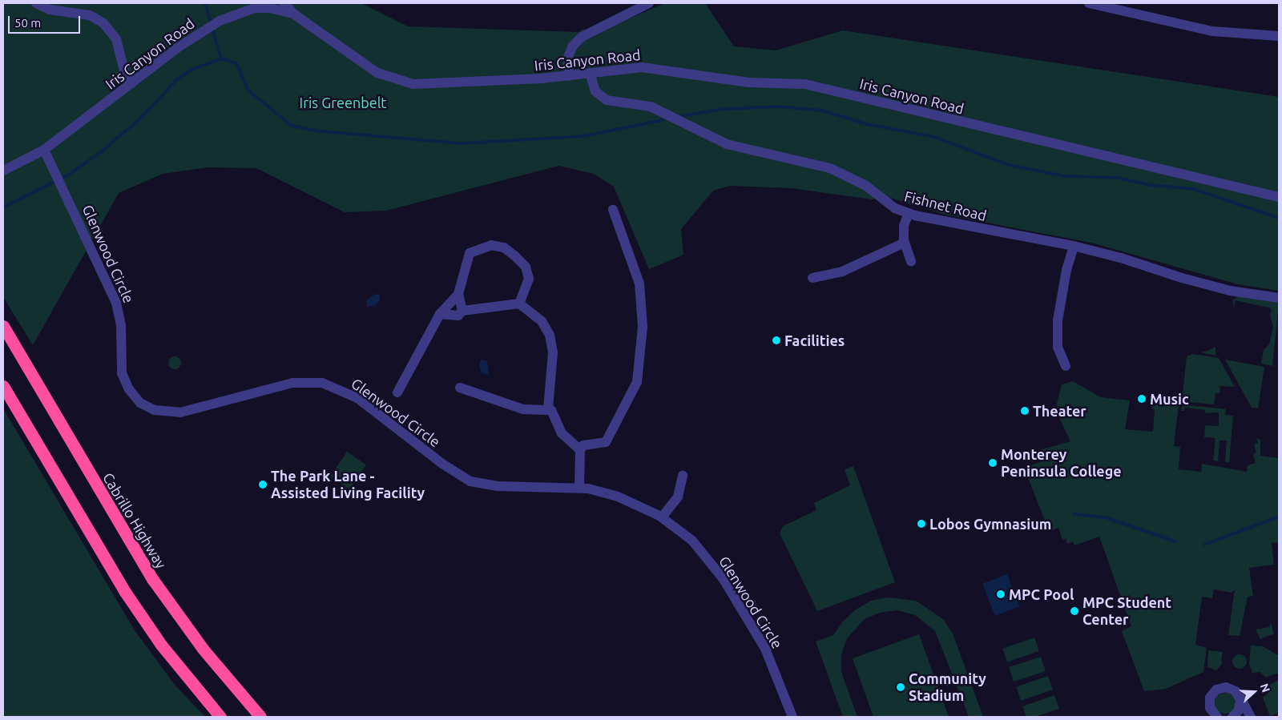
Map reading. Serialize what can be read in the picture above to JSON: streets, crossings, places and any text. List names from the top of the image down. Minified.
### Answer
{"streets":{"highway":["Cabrillo Highway"],"street":["Iris Canyon Road","Fishnet Road","Glenwood Circle"]},"crossings":[["Iris Canyon Road","Fishnet Road"],["Iris Canyon Road","Glenwood Circle"]],"parks":["Iris Greenbelt"],"places":["Facilities","Music","Theater","Monterey Peninsula College","The Park Lane - Assisted Living Facility","Lobos Gymnasium","MPC Pool","MPC Student Center","Community Stadium"],"scale_bar":"50 m","north":"right"}
